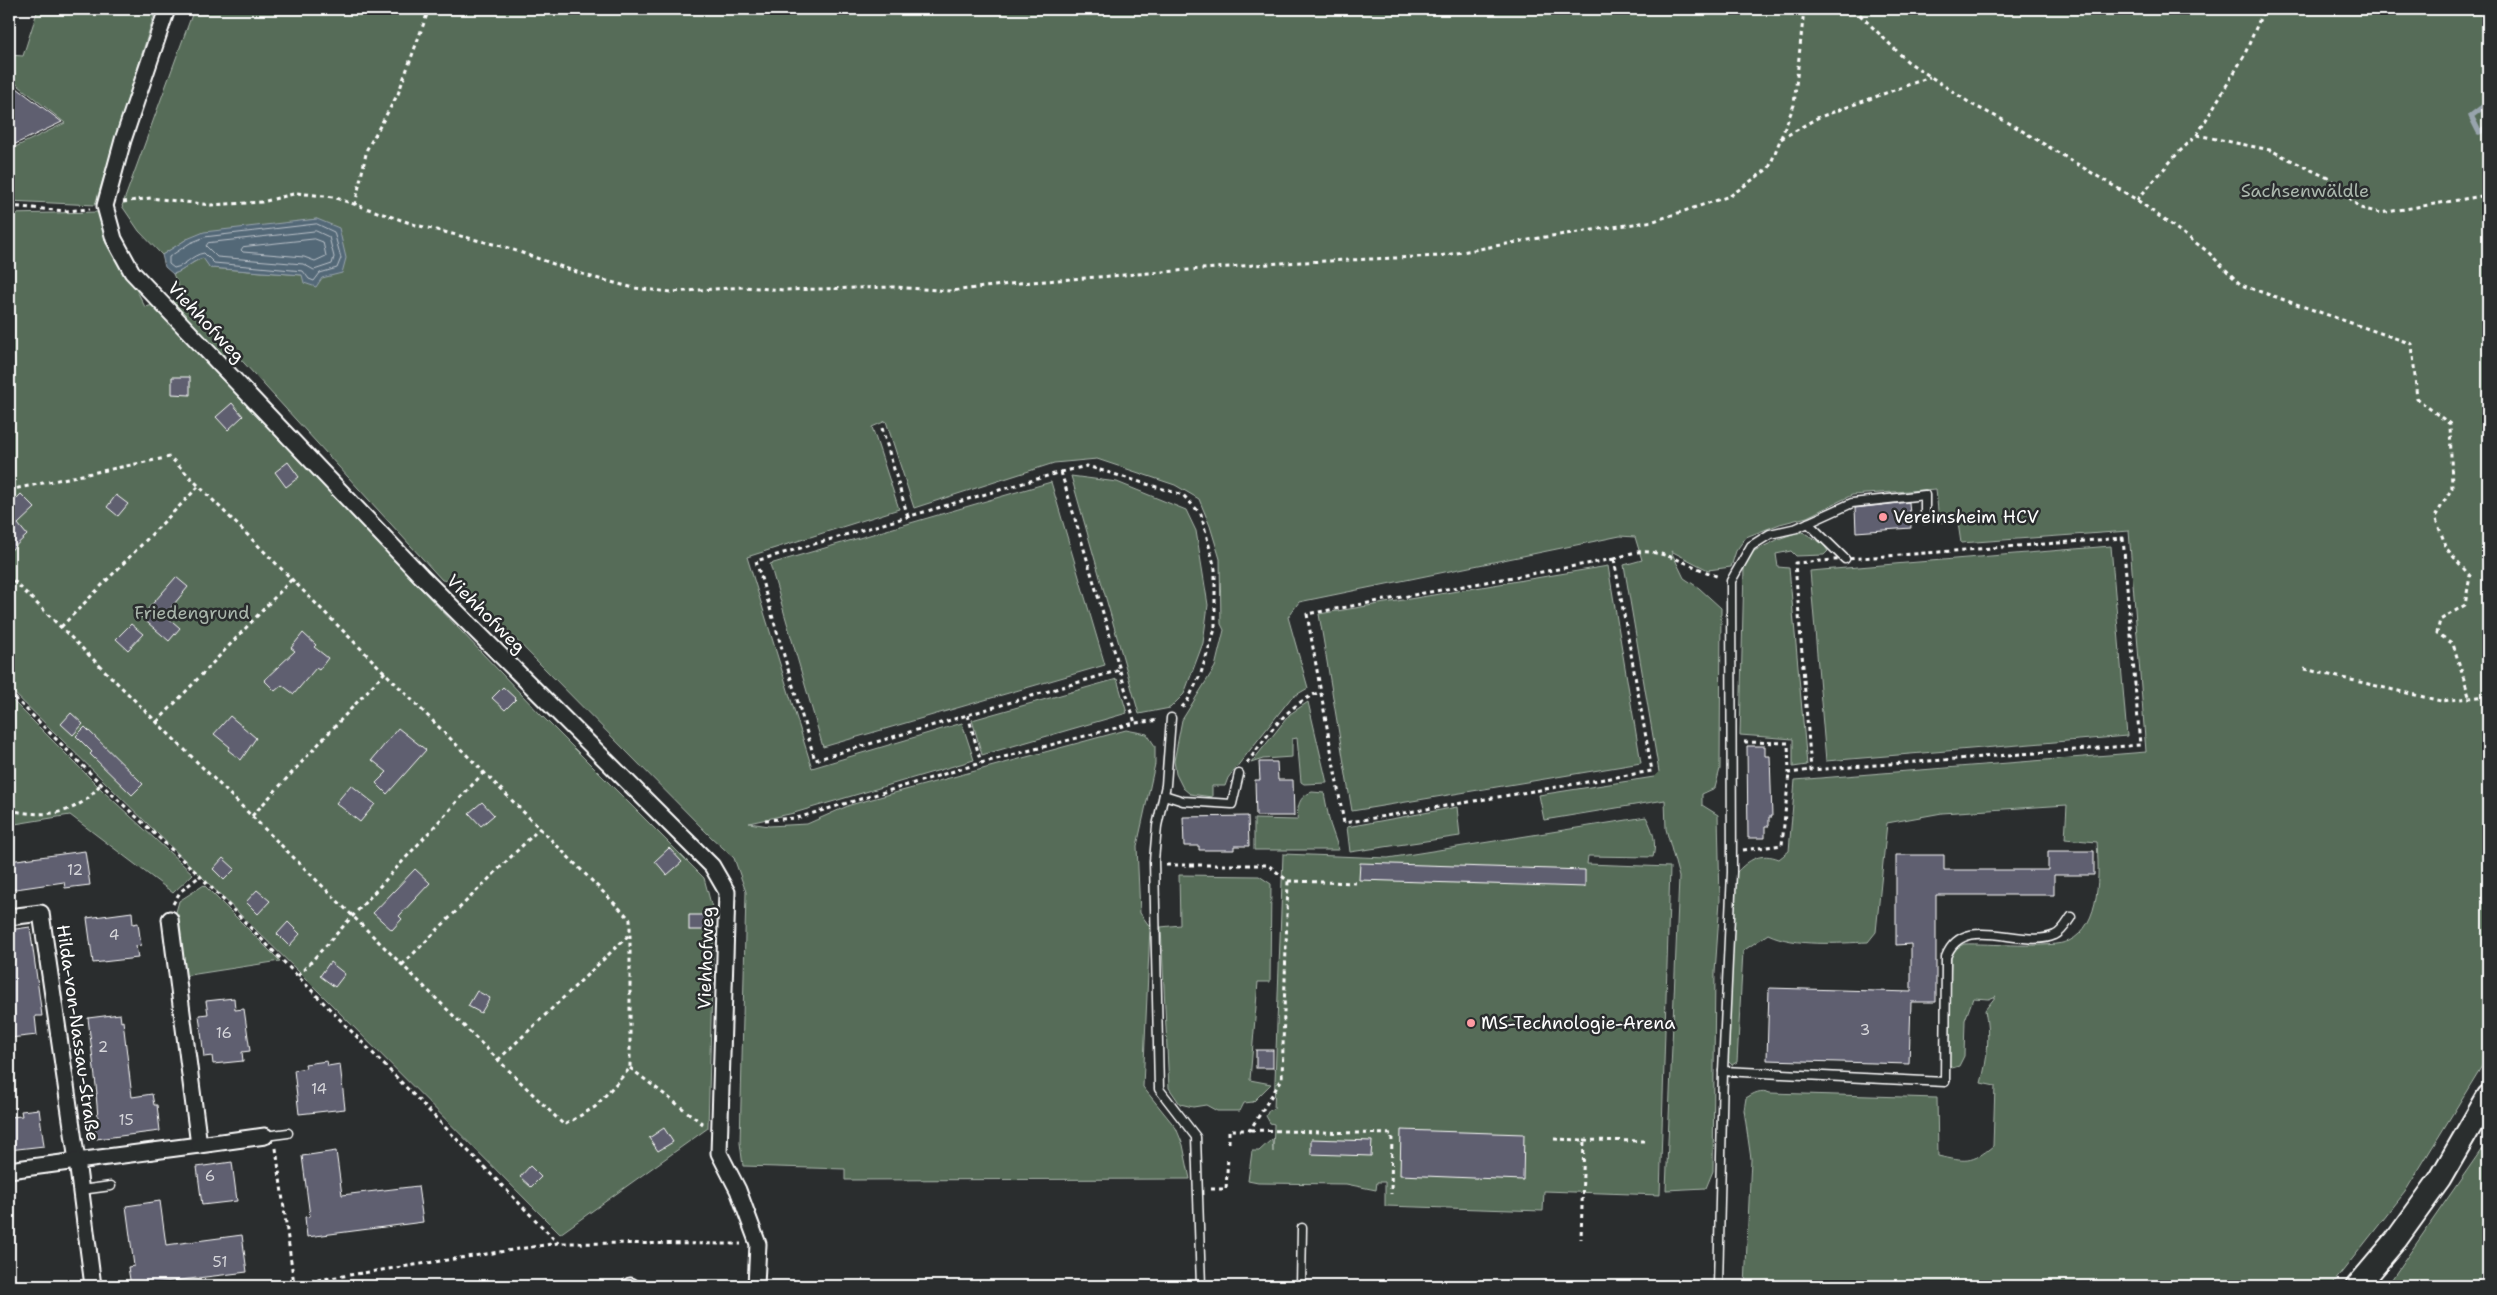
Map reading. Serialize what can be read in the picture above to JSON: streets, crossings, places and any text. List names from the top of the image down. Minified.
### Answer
{"streets":{"street":["Viehhofweg","Hilda-von-Nassau-Straße"]},"parks":["Sachsenwäldle","Friedengrund"],"places":["Vereinsheim HCV","MS-Technologie-Arena"],"house_numbers":["12","4","3","16","2","14","15","6","51"]}
